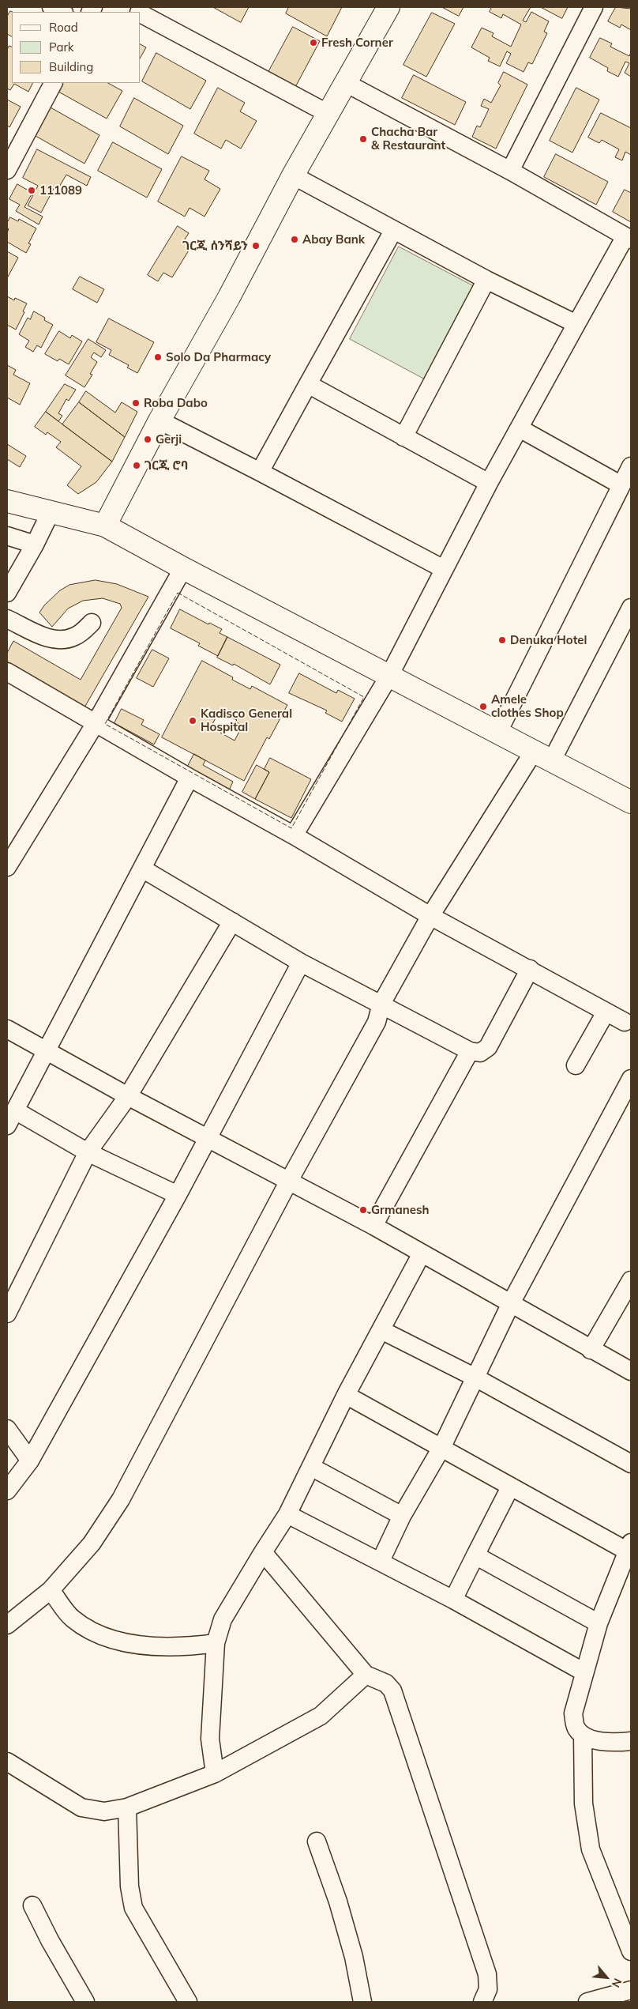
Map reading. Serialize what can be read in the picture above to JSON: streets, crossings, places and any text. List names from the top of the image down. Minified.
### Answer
{"places":["Fresh Corner","Chacha Bar & Restaurant","111089","Abay Bank","ገርጂ ሰንሻይን","Solo Da Pharmacy","Roba Dabo","Gerji","ገርጂ ሮባ","Denuka Hotel","Amele clothes Shop","Kadisco General Hospital","Grmanesh"],"legend":["Road","Park","Building"],"north":"bottom right"}
